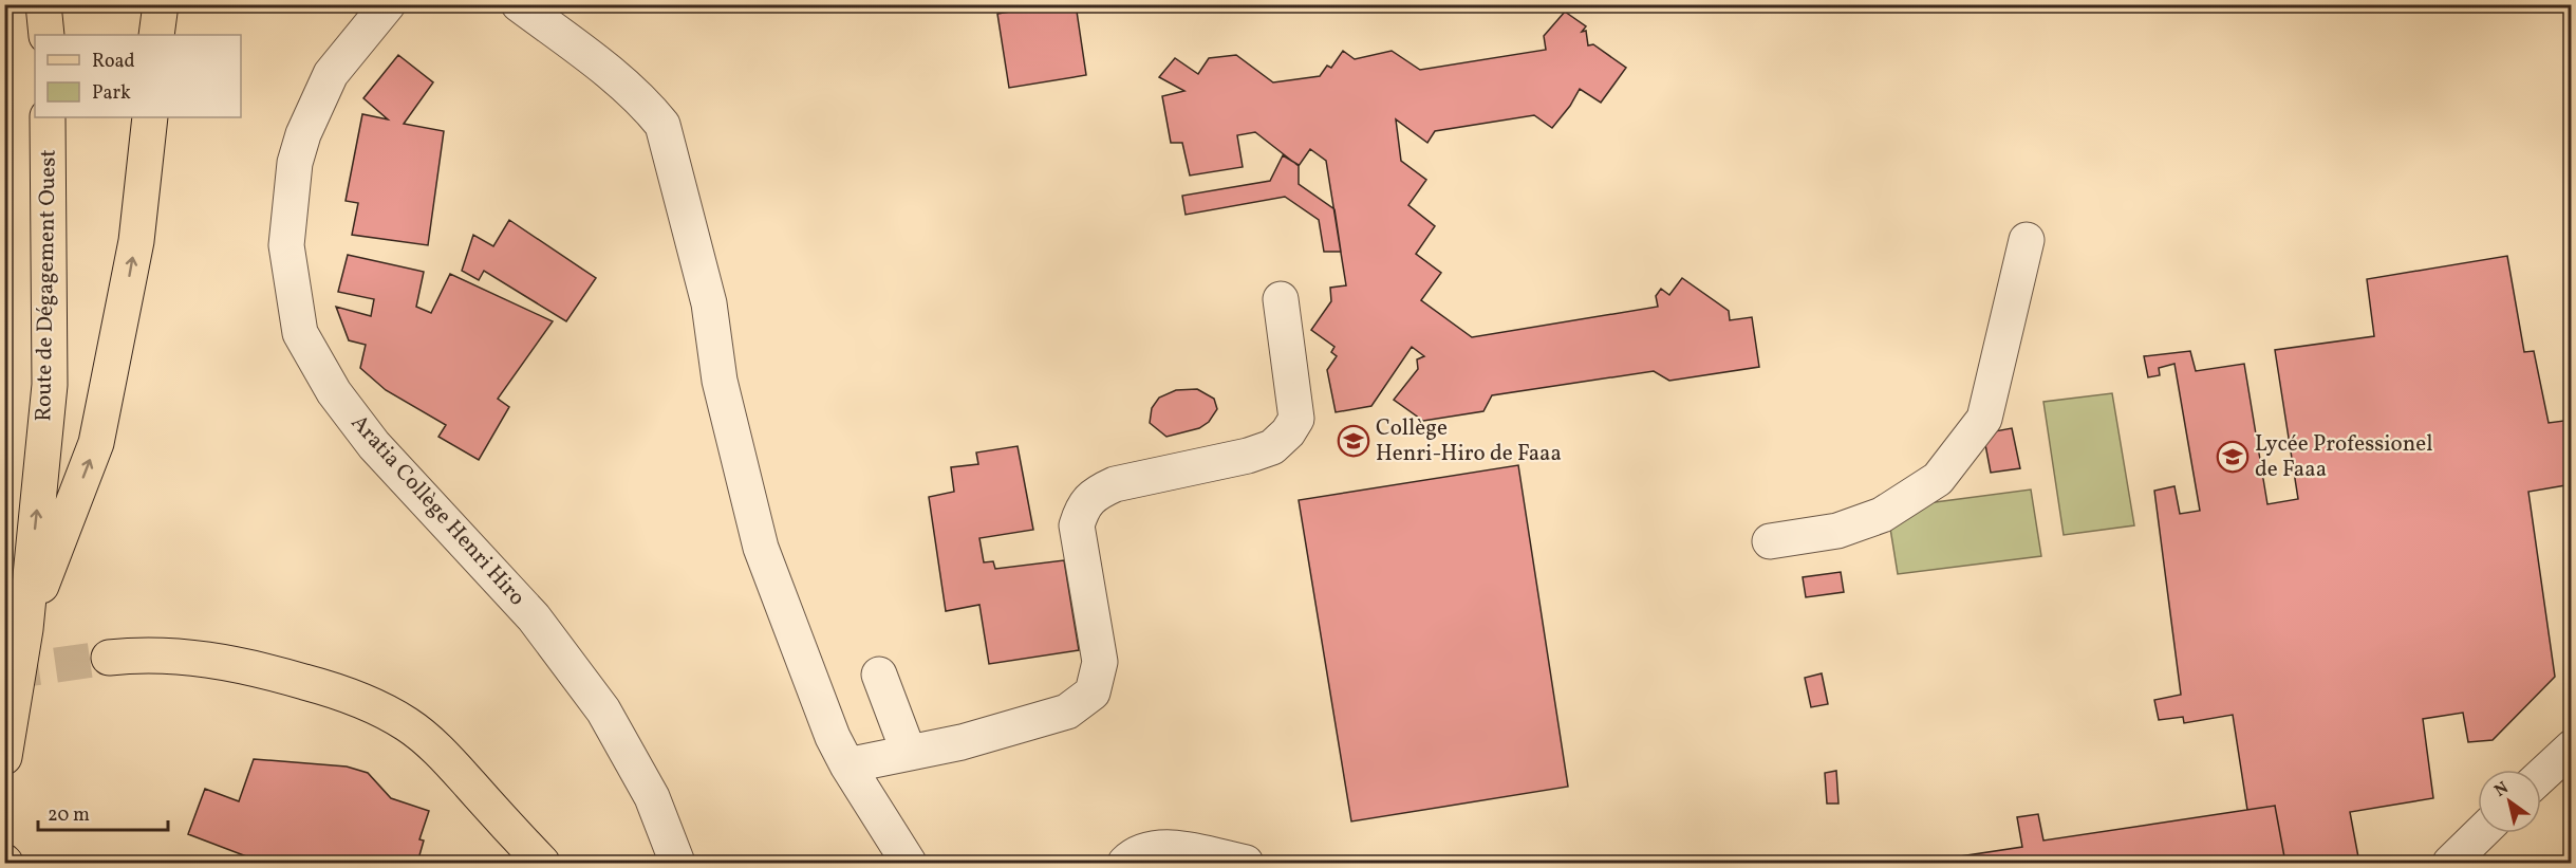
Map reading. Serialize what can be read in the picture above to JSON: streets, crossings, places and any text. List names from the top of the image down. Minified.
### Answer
{"streets":{"main road":["Route de Dégagement Ouest"],"street":["Aratia Collège Henri Hiro"]},"places":{"school or university":["Collège Henri-Hiro de Faaa","Lycée Professionel de Faaa"]},"legend":["Road","Park"],"scale_bar":"20 m","north":"top left"}
